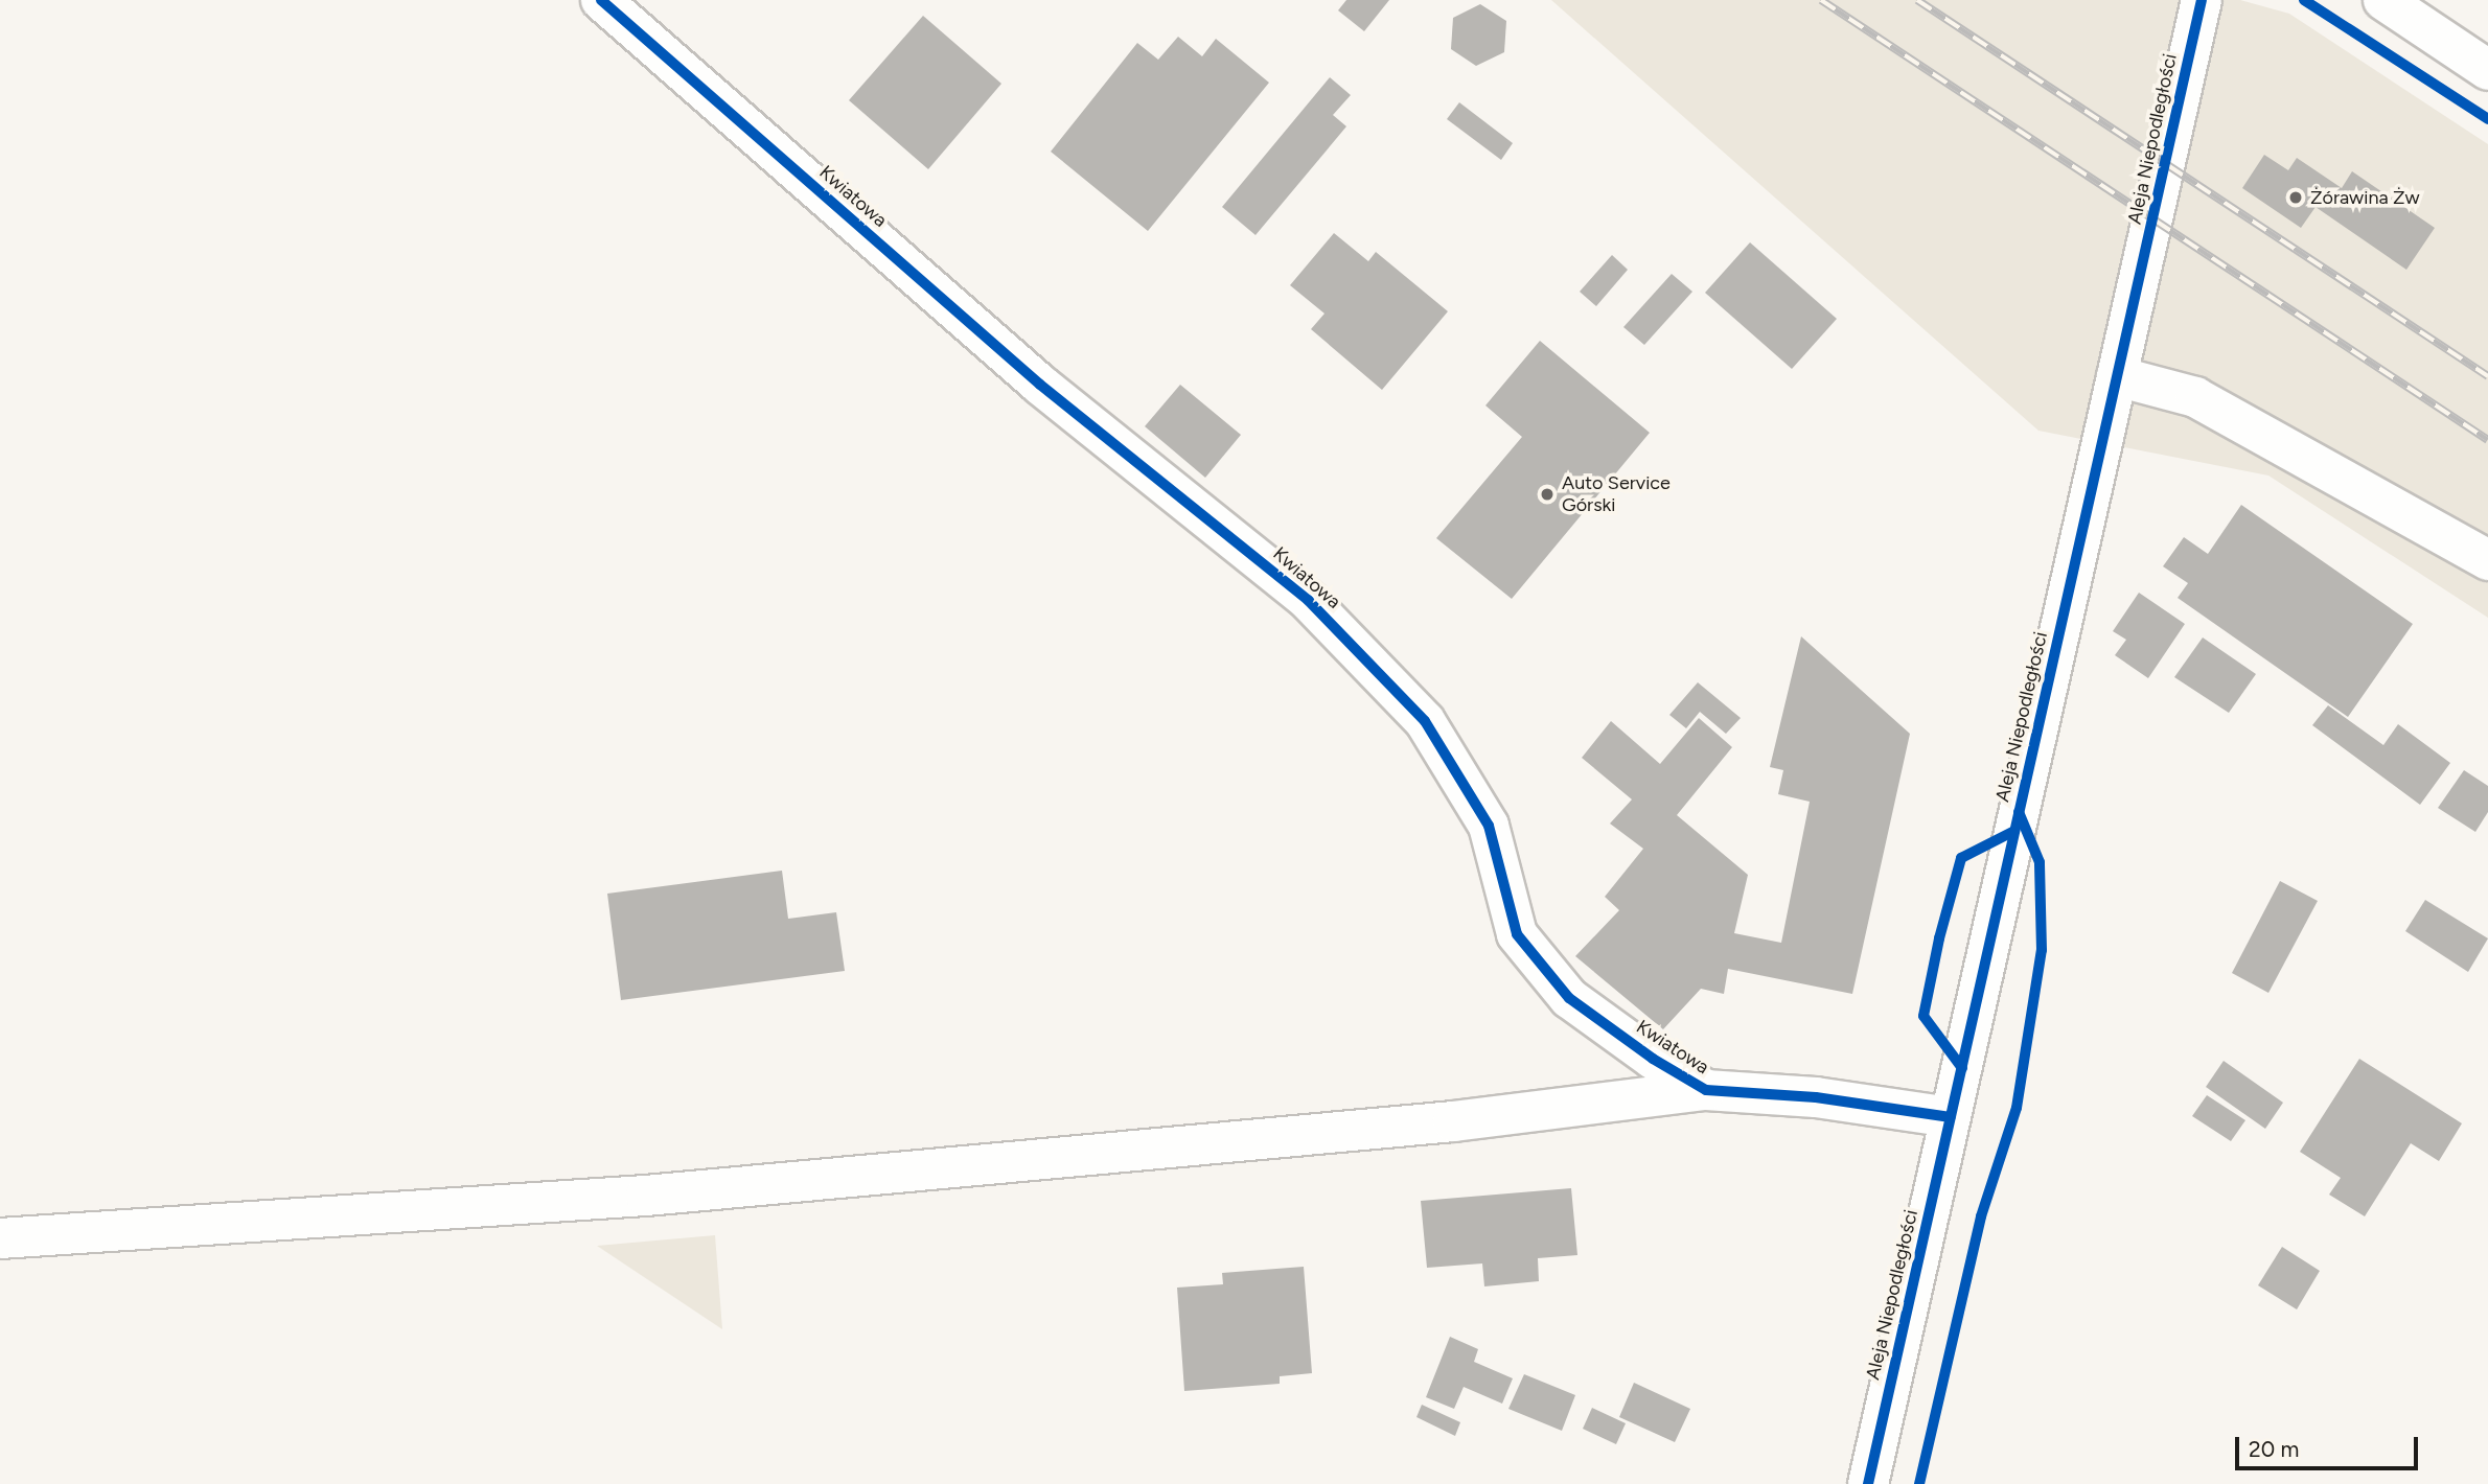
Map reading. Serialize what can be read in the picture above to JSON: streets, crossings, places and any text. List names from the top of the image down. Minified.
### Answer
{"streets":{"street":["Aleja Niepodległości","Kwiatowa"]},"crossings":[["Aleja Niepodległości","Kwiatowa"]],"places":["Żórawina Żw","Auto Service Górski"],"scale_bar":"20 m"}
